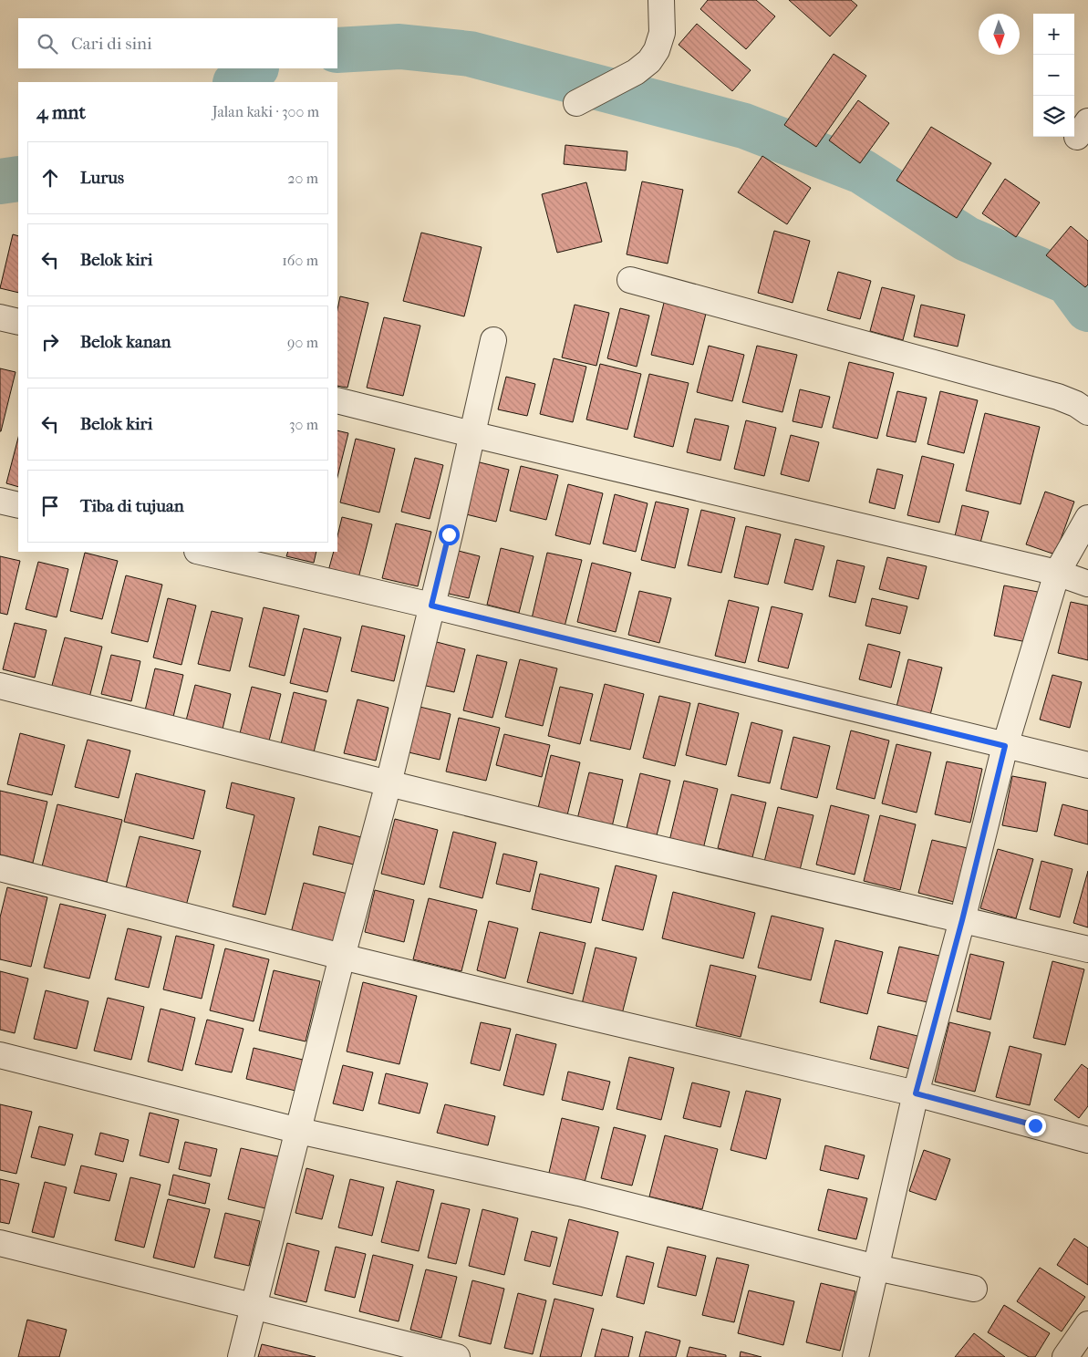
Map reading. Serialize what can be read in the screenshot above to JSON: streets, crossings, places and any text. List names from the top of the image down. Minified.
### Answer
{"north":"bottom","page":{"map_buttons":["+","−"],"search":"Cari di sini","heading":["4 mnt","Jalan kaki · 300 m"],"list":[["Lurus","20 m"],["Belok kiri","160 m"],["Belok kanan","90 m"],["Belok kiri","30 m"],"Tiba di tujuan"]}}
